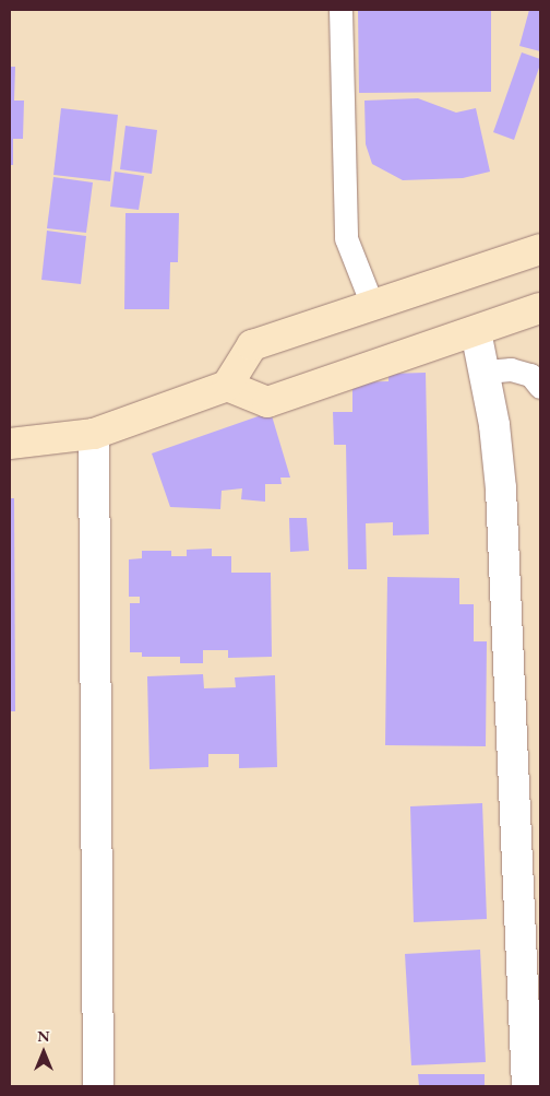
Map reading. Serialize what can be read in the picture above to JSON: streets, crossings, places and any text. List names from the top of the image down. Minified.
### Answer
{"north":"top"}
